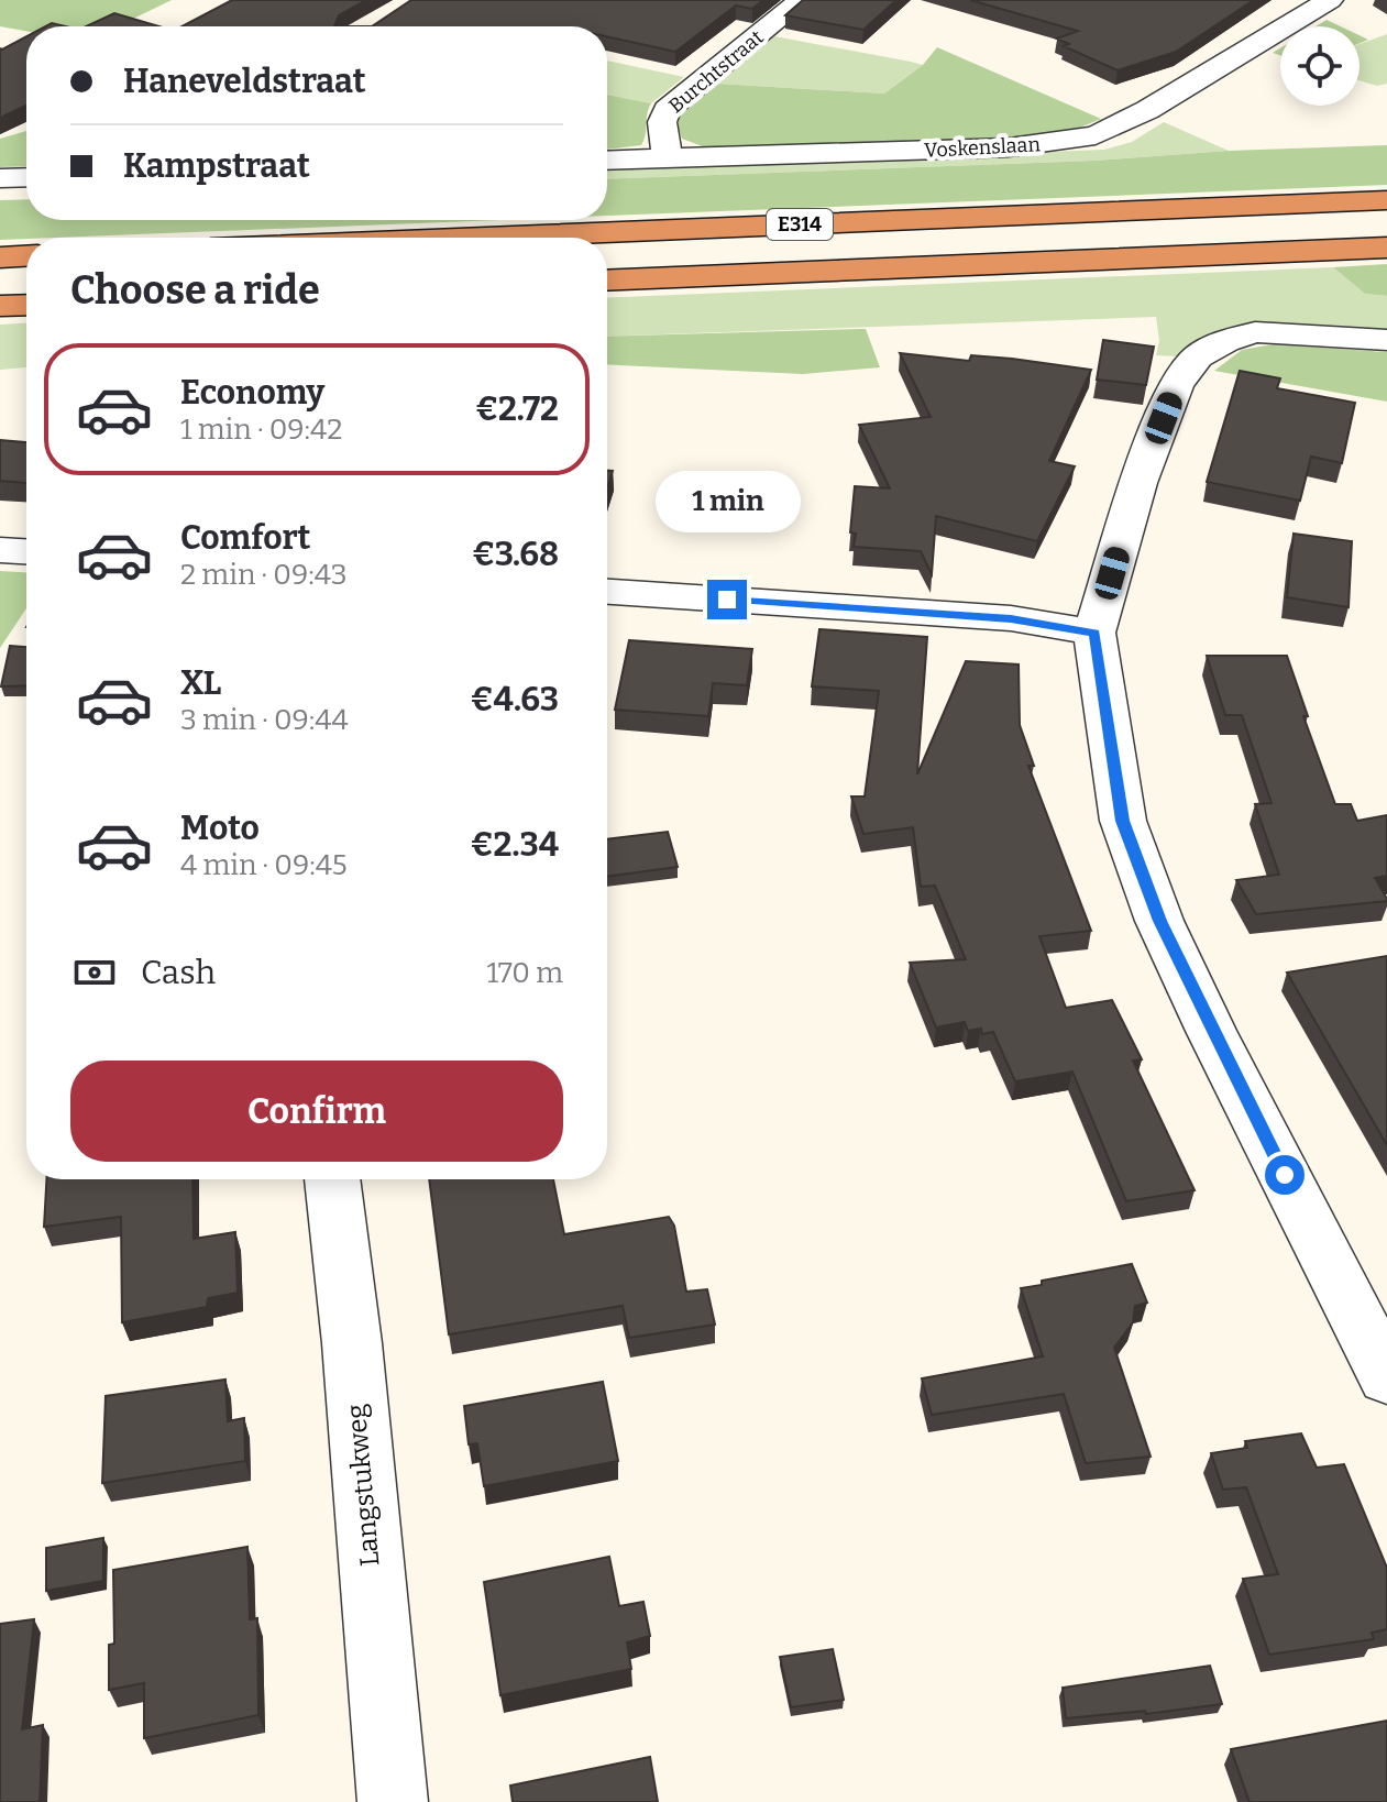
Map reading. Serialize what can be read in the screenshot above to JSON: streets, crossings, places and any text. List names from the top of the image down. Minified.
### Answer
{"streets":{"highway":["E314"],"street":["Burchtstraat","Voskenslaan","Langstukweg"]},"crossings":[["Burchtstraat","Voskenslaan"]],"page":{"banner":["Haneveldstraat","Kampstraat"],"heading":"Choose a ride","list":[{"name":"Economy","note":"1 min · 09:42","value":"€2.72"},{"name":"Comfort","note":"2 min · 09:43","value":"€3.68"},{"name":"XL","note":"3 min · 09:44","value":"€4.63"},{"name":"Moto","note":"4 min · 09:45","value":"€2.34"}],"bubble":"1 min","pay":["Cash","170 m"],"buttons":"Confirm"}}
